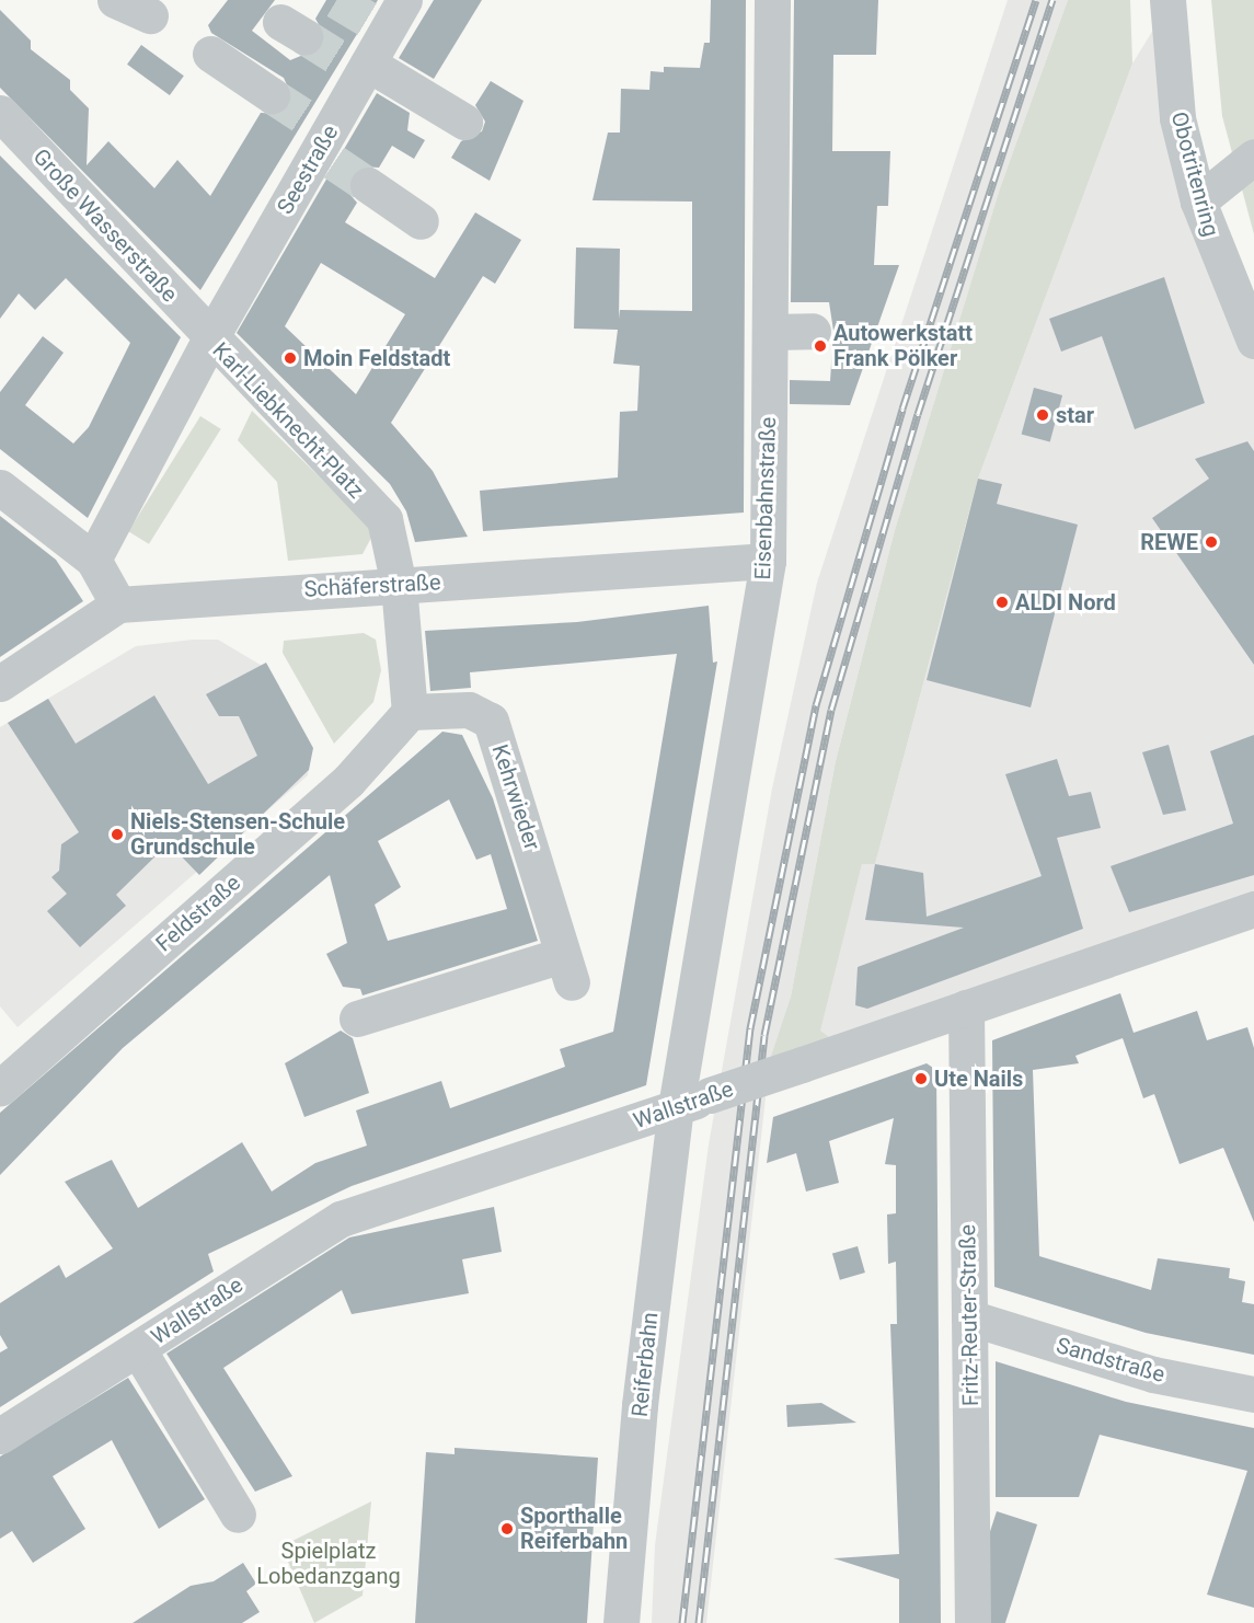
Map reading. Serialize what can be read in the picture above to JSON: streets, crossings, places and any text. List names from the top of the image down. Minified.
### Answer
{"streets":{"street":["Seestraße","Obotritenring","Große Wasserstraße","Karl-Liebknecht-Platz","Eisenbahnstraße","Schäferstraße","Kehrwieder","Feldstraße","Wallstraße","Fritz-Reuter-Straße","Sandstraße","Reiferbahn"]},"crossings":[["Seestraße","Große Wasserstraße"],["Seestraße","Karl-Liebknecht-Platz"],["Große Wasserstraße","Karl-Liebknecht-Platz"],["Karl-Liebknecht-Platz","Schäferstraße"],["Eisenbahnstraße","Schäferstraße"],["Eisenbahnstraße","Wallstraße"],["Eisenbahnstraße","Reiferbahn"],["Kehrwieder","Feldstraße"],["Wallstraße","Fritz-Reuter-Straße"],["Wallstraße","Reiferbahn"],["Fritz-Reuter-Straße","Sandstraße"]],"parks":["Spielplatz Lobedanzgang"],"places":["Autowerkstatt Frank Pölker","Moin Feldstadt","star","REWE","ALDI Nord","Niels-Stensen-Schule Grundschule","Ute Nails","Sporthalle Reiferbahn"]}
